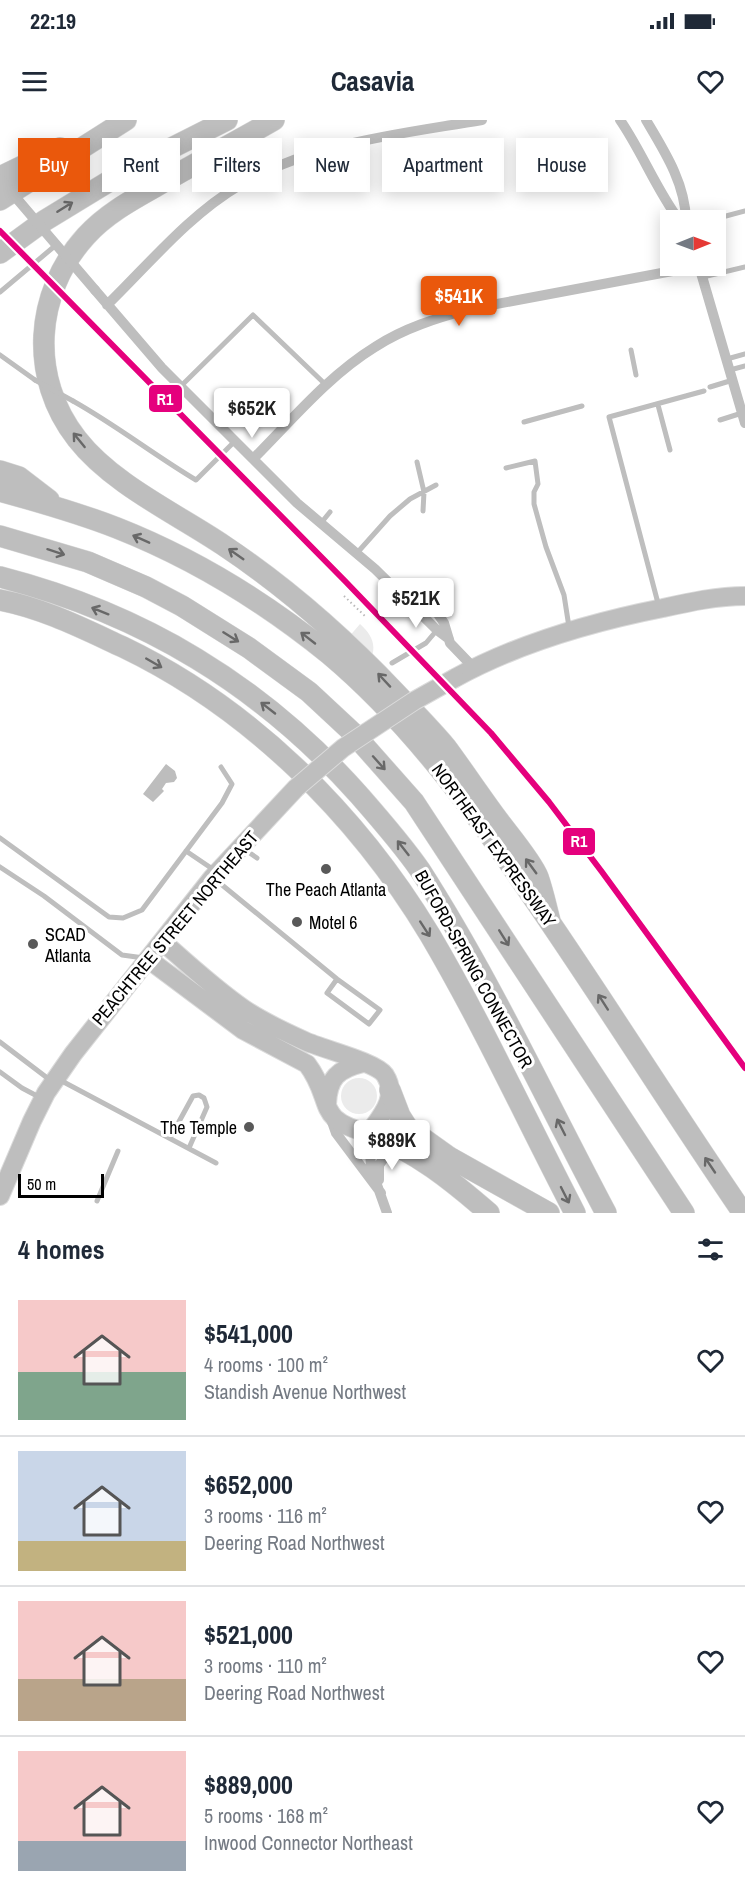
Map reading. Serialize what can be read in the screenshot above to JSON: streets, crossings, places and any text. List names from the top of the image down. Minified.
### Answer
{"streets":{"highway":["NORTHEAST EXPRESSWAY","BUFORD-SPRING CONNECTOR"],"main road":["PEACHTREE STREET NORTHEAST"]},"places":["The Peach Atlanta","Motel 6","SCAD Atlanta","The Temple"],"lines":["transit line R1"],"scale_bar":"50 m","north":"right","page":{"status":"22:19","header":"Casavia","chip":["Buy","Rent","Filters","New","Apartment","House"],"price":["$541K","$652K","$521K","$889K"],"scale":"50 m","heading":"4 homes","list":[{"name":"$541,000","note":"4 rooms · 100 m² · Standish Avenue Northwest"},{"name":"$652,000","note":"3 rooms · 116 m² · Deering Road Northwest"},{"name":"$521,000","note":"3 rooms · 110 m² · Deering Road Northwest"},{"name":"$889,000","note":"5 rooms · 168 m² · Inwood Connector Northeast"}]}}
